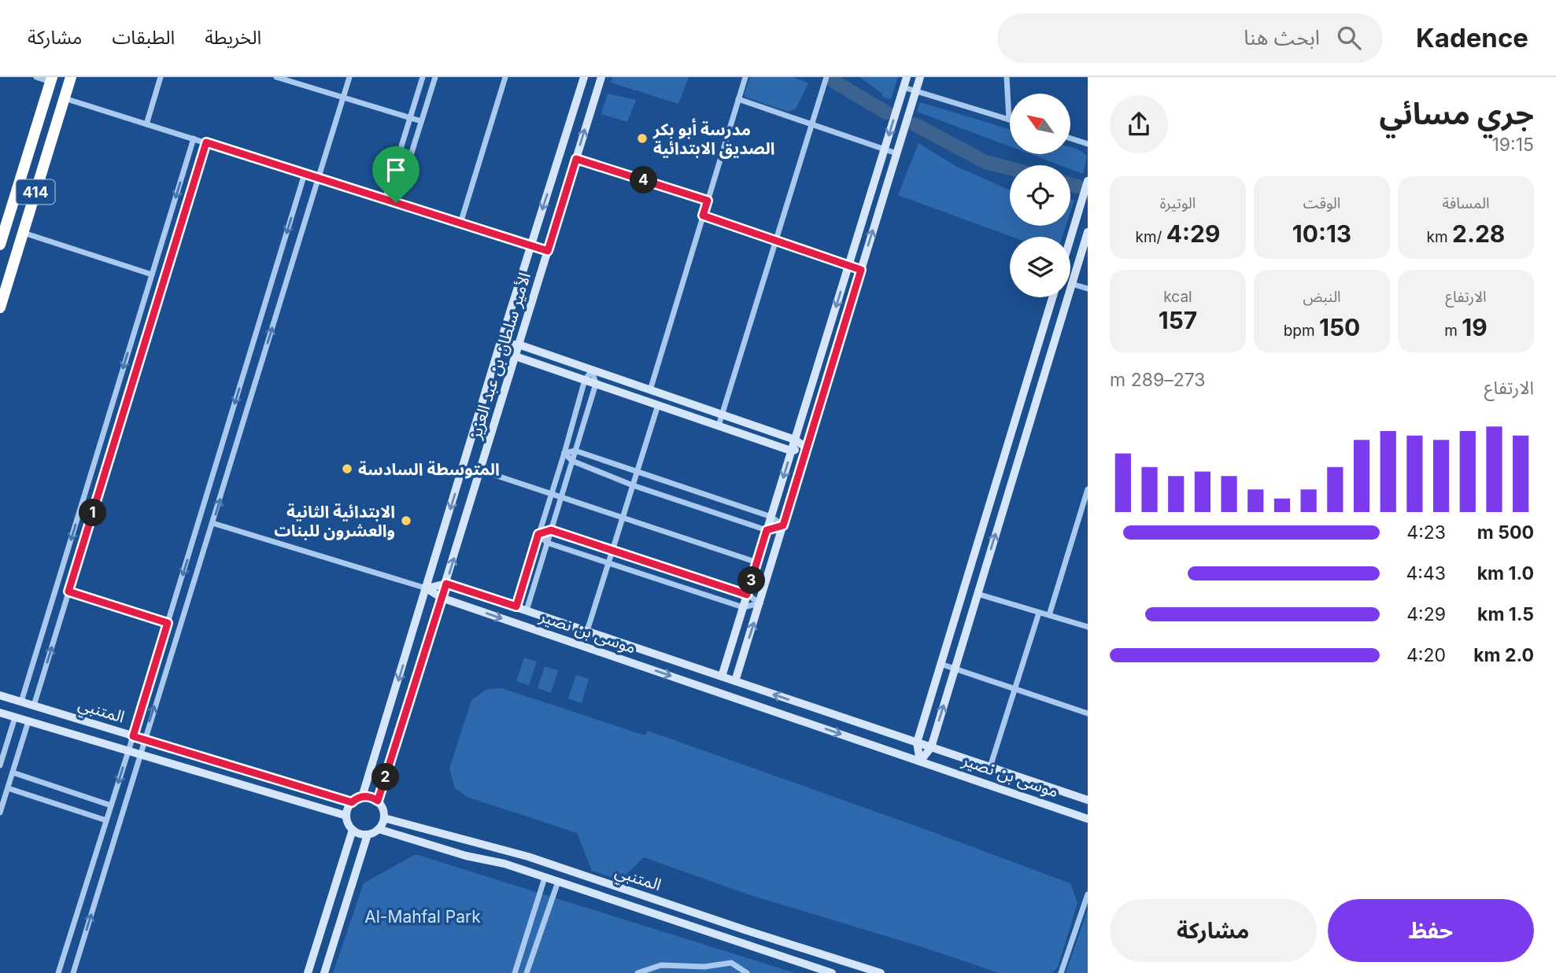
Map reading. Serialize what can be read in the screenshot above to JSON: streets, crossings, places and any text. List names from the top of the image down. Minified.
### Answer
{"streets":{"highway":["414"],"street":["الأمير سلطان بن عبد العزيز","موسى بن نصير","المتنبي"]},"crossings":[["الأمير سلطان بن عبد العزيز","موسى بن نصير"],["الأمير سلطان بن عبد العزيز","المتنبي"]],"parks":["Al-Mahfal Park"],"places":["مدرسة أبو بكر الصديق الابتدائية","المتوسطة السادسة","الابتدائية الثانية والعشرون للبنات"],"north":"top left","page":{"header":"Kadence","search":"ابحث هنا","nav":["الخريطة","الطبقات","مشاركة"],"heading":["جري مسائي","19:15"],"pins":["4","1","3","2"],"stats":[["المسافة","2.28 km"],["الوقت","10:13"],["الوتيرة","4:29 /km"],["الارتفاع","19 m"],["النبض","150 bpm"],["kcal","157"]],"chart":["الارتفاع","273–289 m"],"list":[{"name":"500 m","note":"4:23"},{"name":"1.0 km","note":"4:43"},{"name":"1.5 km","note":"4:29"},{"name":"2.0 km","note":"4:20"}],"buttons":["حفظ","مشاركة"]}}
